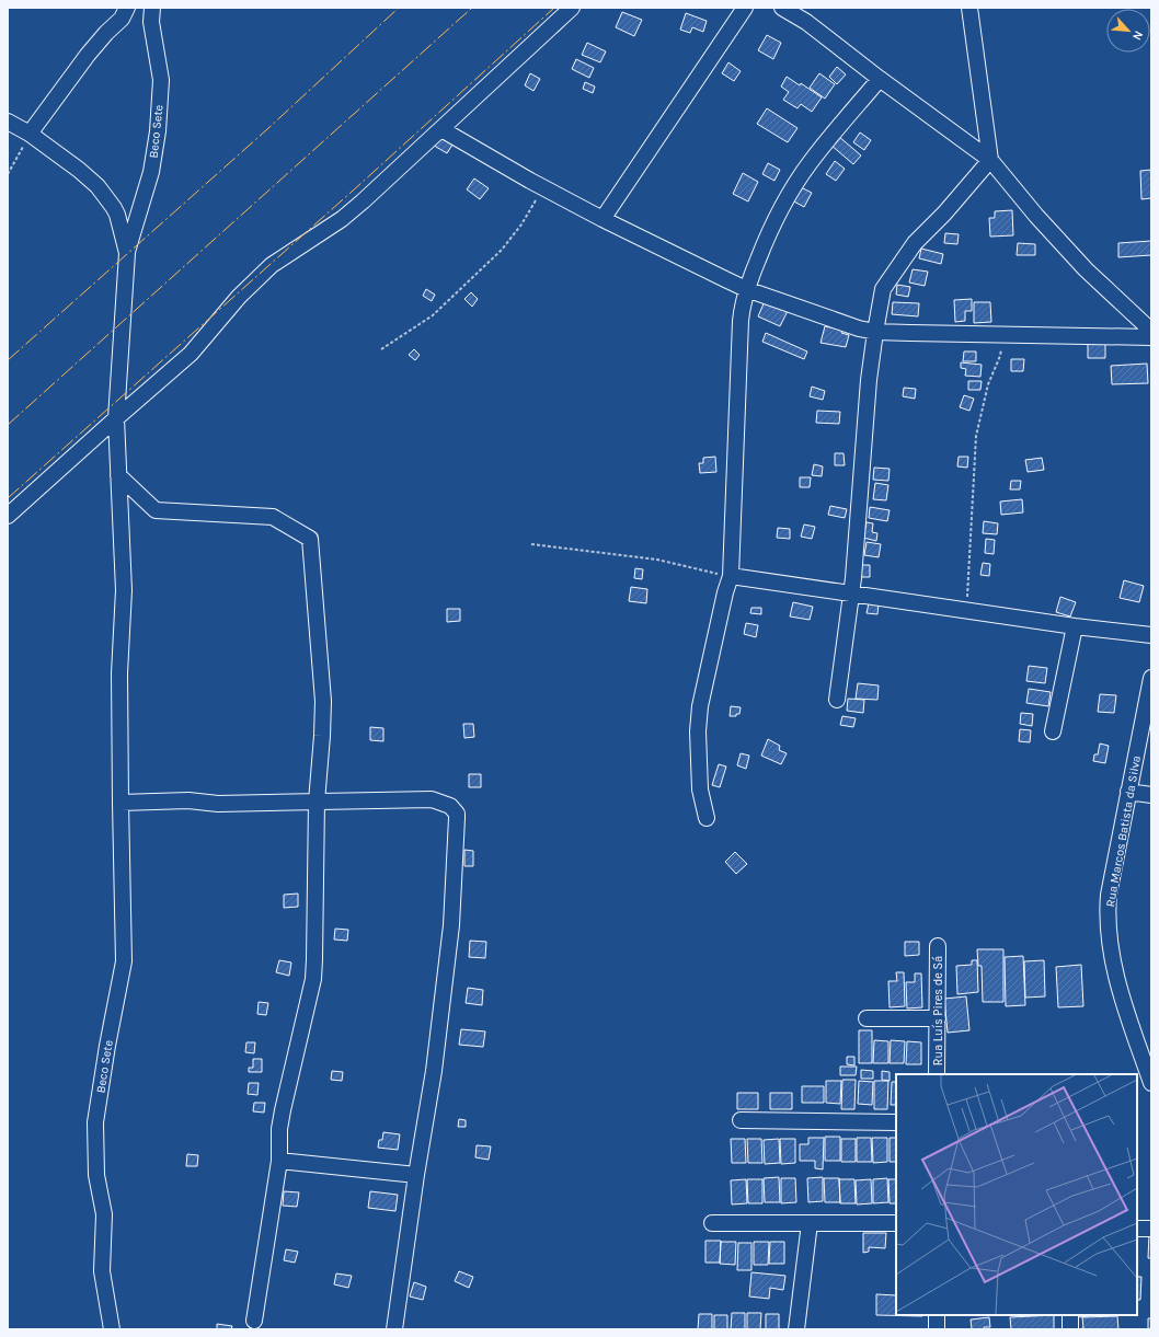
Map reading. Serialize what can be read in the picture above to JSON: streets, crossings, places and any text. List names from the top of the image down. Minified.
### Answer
{"streets":{"street":["Beco Sete","Rua Marcos Batista da Silva","Rua Luís Pires de Sá"]},"north":"bottom right"}
